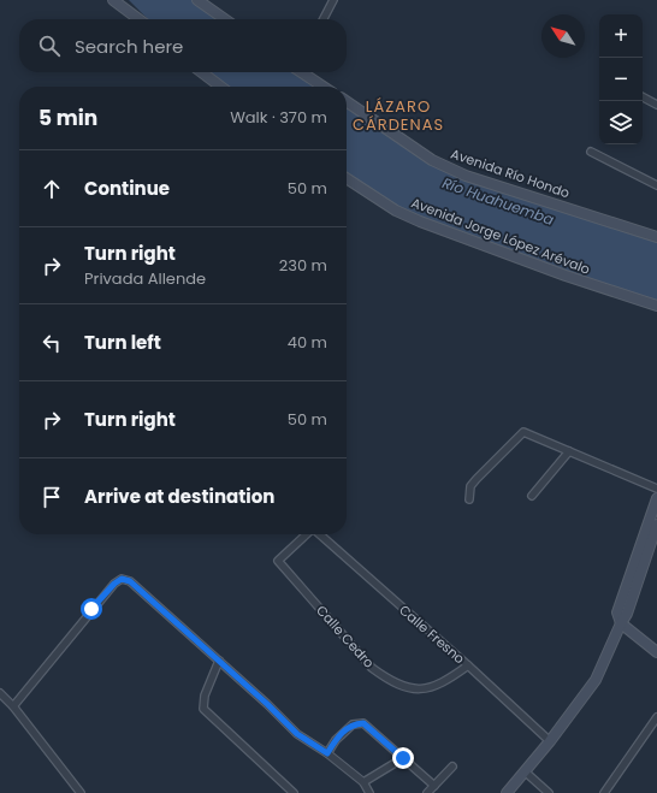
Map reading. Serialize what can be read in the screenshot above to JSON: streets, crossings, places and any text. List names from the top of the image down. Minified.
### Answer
{"streets":{"street":["Avenida Río Hondo","Avenida Jorge López Arévalo","Calle Fresno","Calle Cedro"]},"crossings":[["Calle Fresno","Calle Cedro"]],"districts":["LÁZARO CÁRDENAS"],"water":["Río Huahuemba"],"north":"top left","page":{"map_buttons":["+","−"],"search":"Search here","heading":["5 min","Walk · 370 m"],"list":[["Continue","50 m"],["Turn right","Privada Allende","230 m"],["Turn left","40 m"],["Turn right","50 m"],"Arrive at destination"]}}
